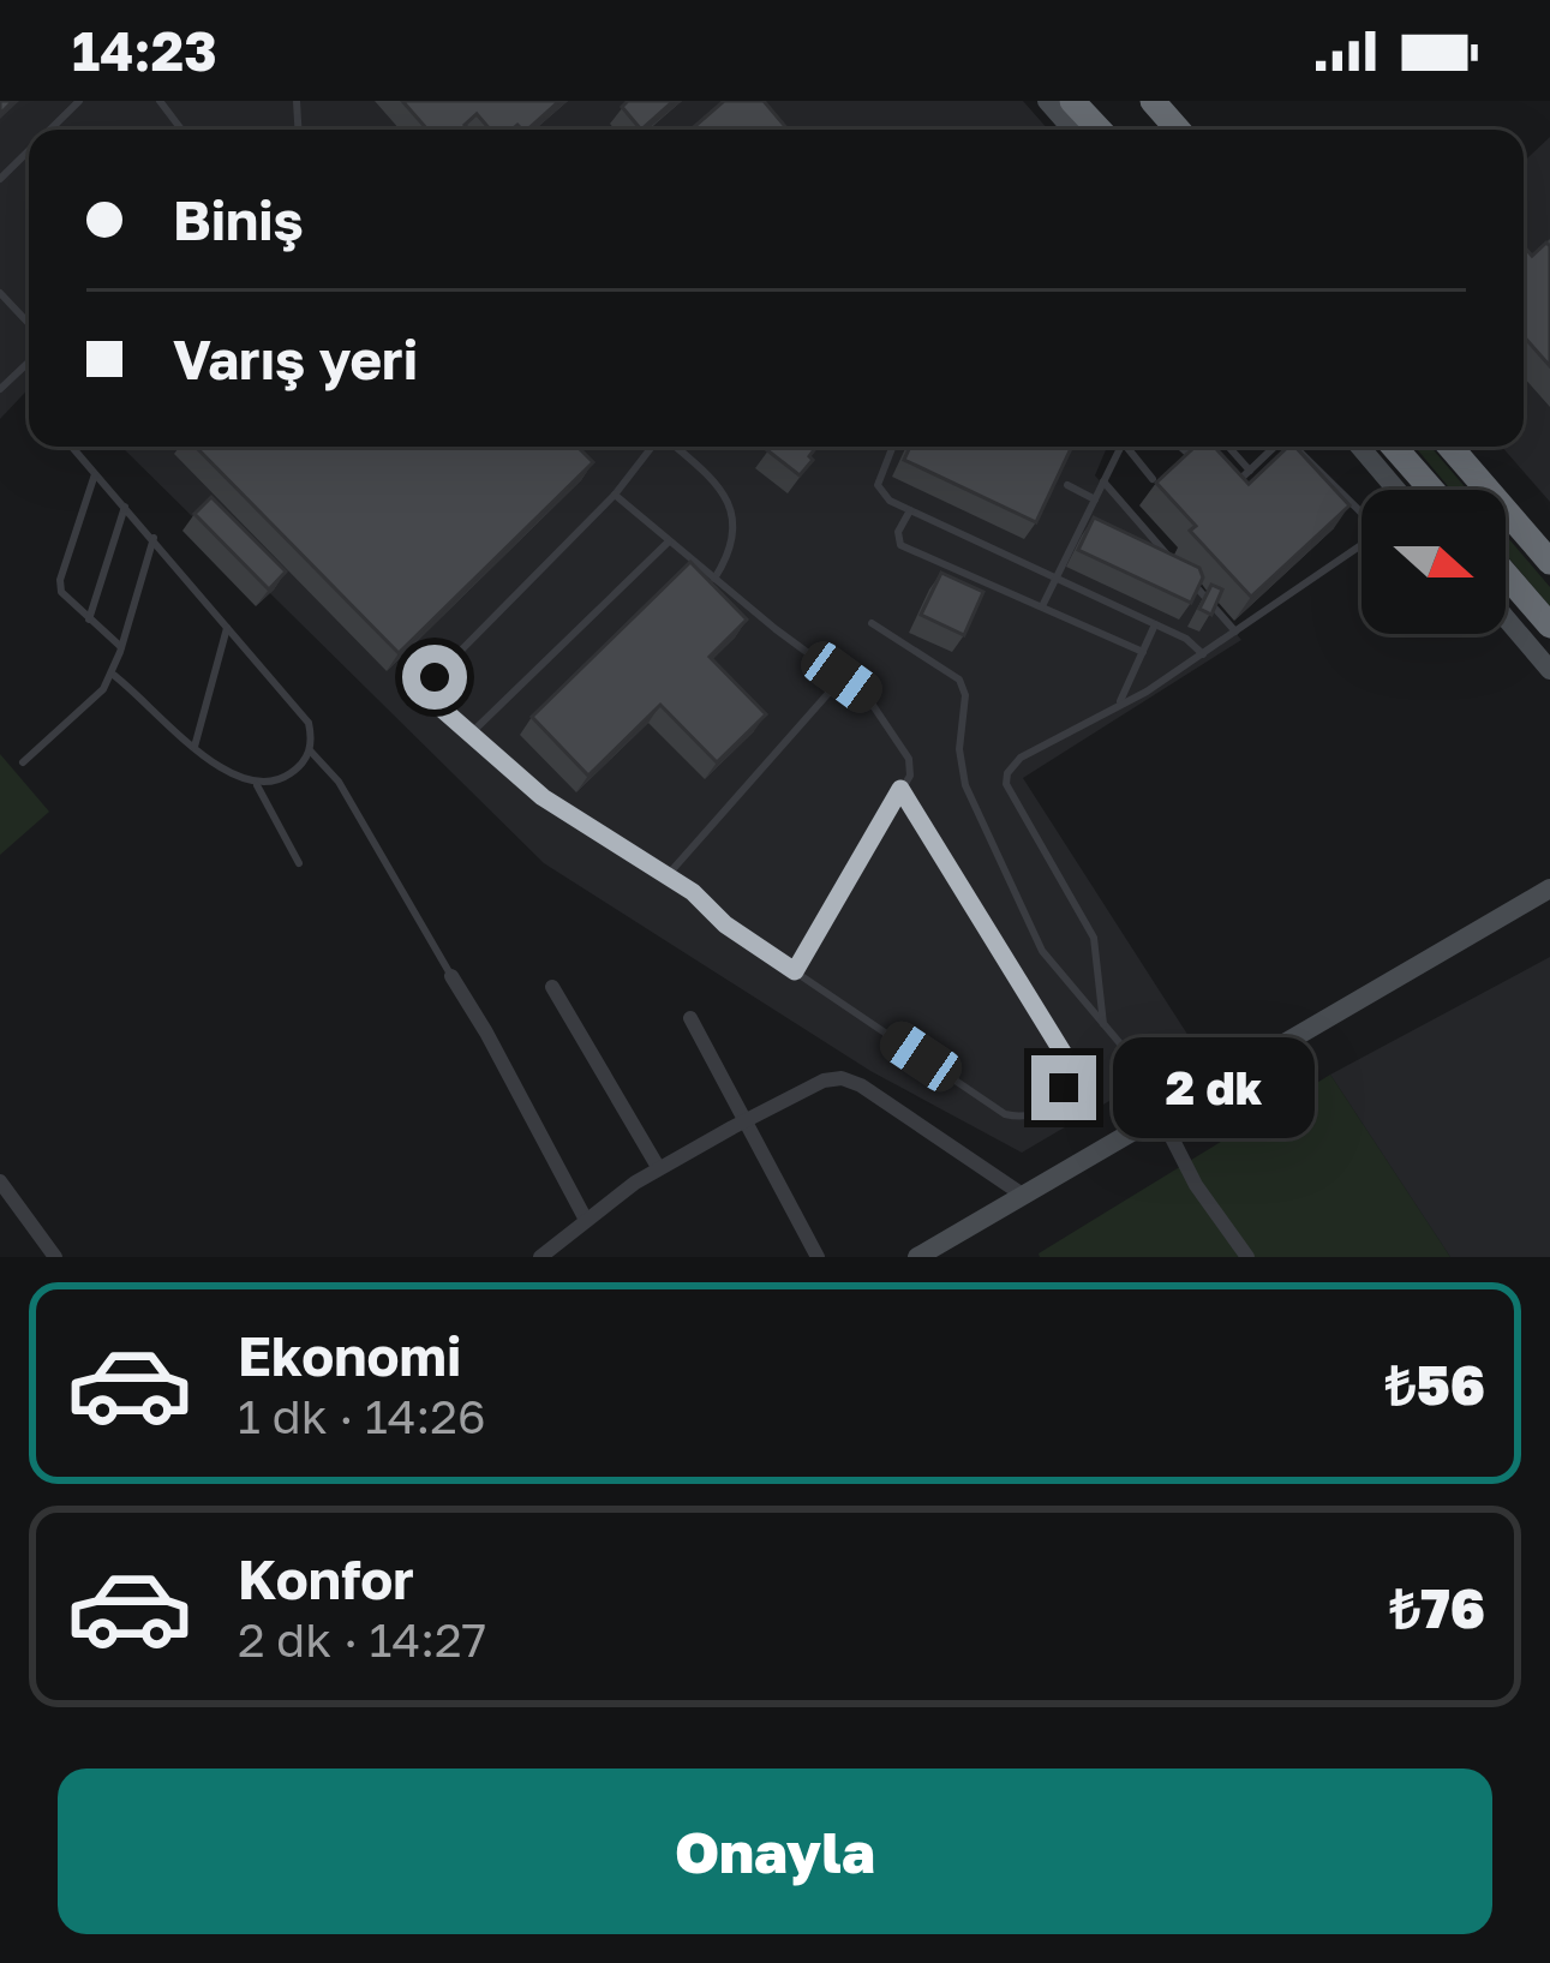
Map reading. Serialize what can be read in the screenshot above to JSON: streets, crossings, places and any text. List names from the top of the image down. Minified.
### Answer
{"north":"right","page":{"status":"14:23","banner":["Biniş","Varış yeri"],"bubble":"2 dk","list":[{"name":"Ekonomi","note":"1 dk · 14:26","value":"₺56"},{"name":"Konfor","note":"2 dk · 14:27","value":"₺76"}],"buttons":"Onayla"}}
